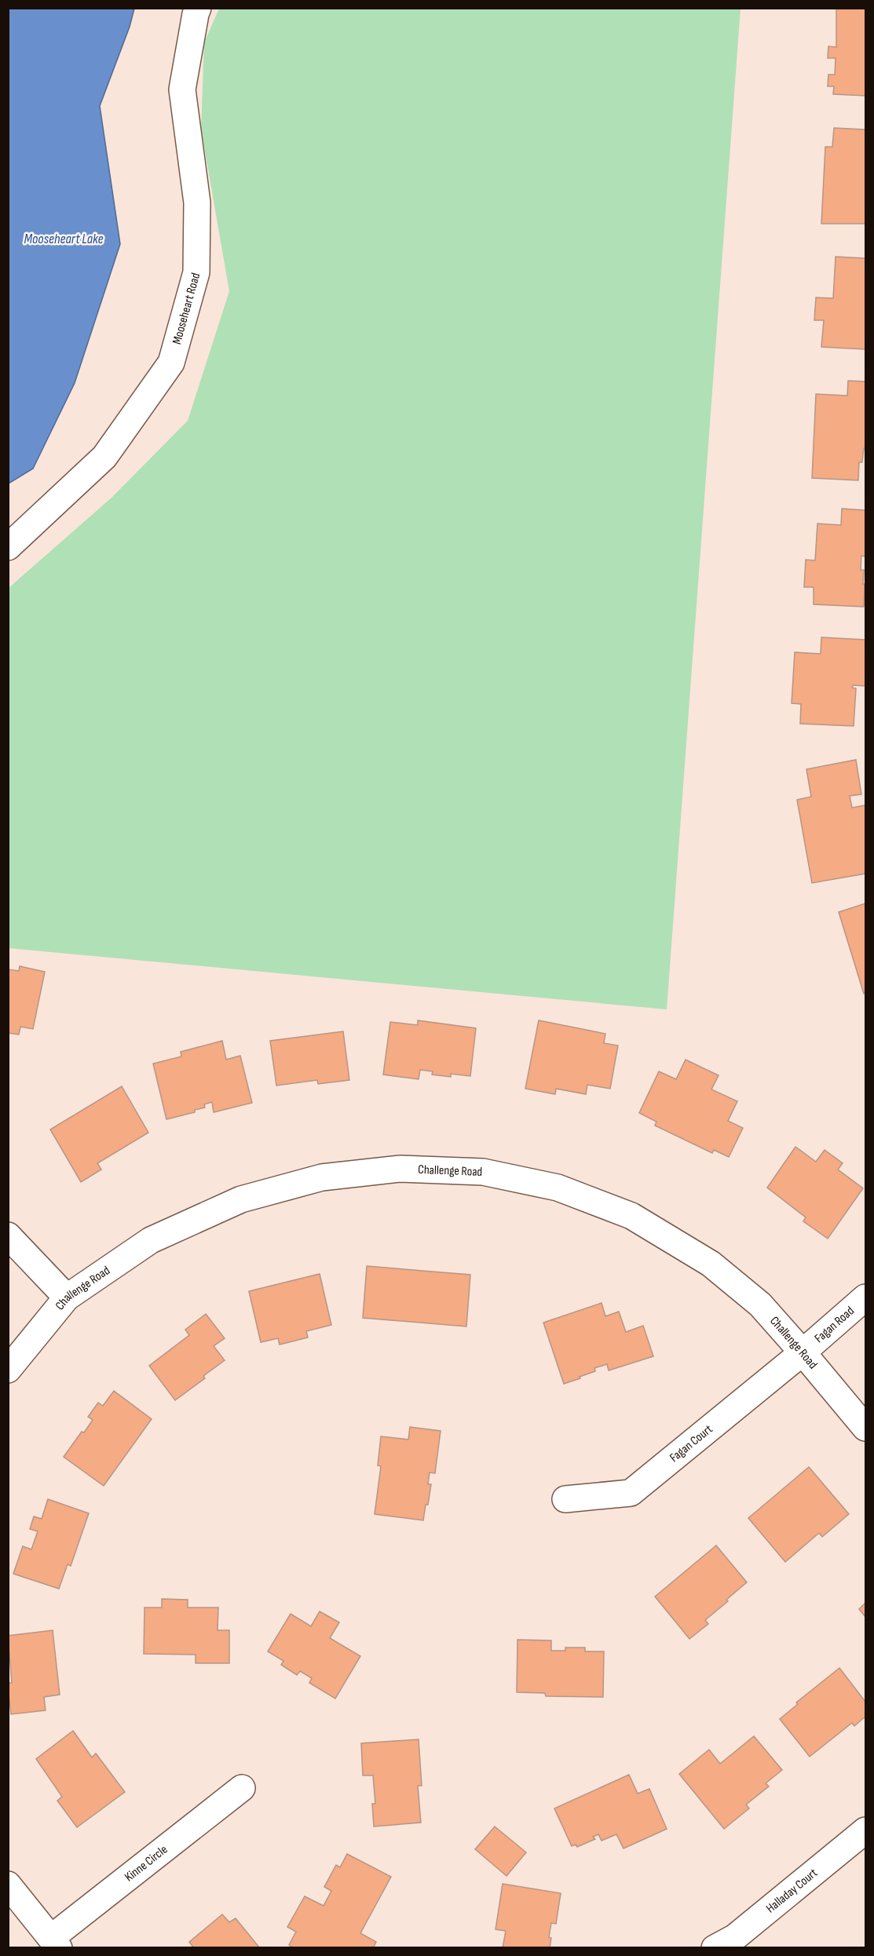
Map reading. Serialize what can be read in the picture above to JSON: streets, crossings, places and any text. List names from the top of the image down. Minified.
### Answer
{"streets":{"street":["Mooseheart Road","Challenge Road","Fagan Road","Fagan Court","Kinne Circle","Halladay Court"]},"crossings":[["Challenge Road","Fagan Road"],["Challenge Road","Fagan Court"],["Fagan Road","Fagan Court"]],"water":["Mooseheart Lake"]}
